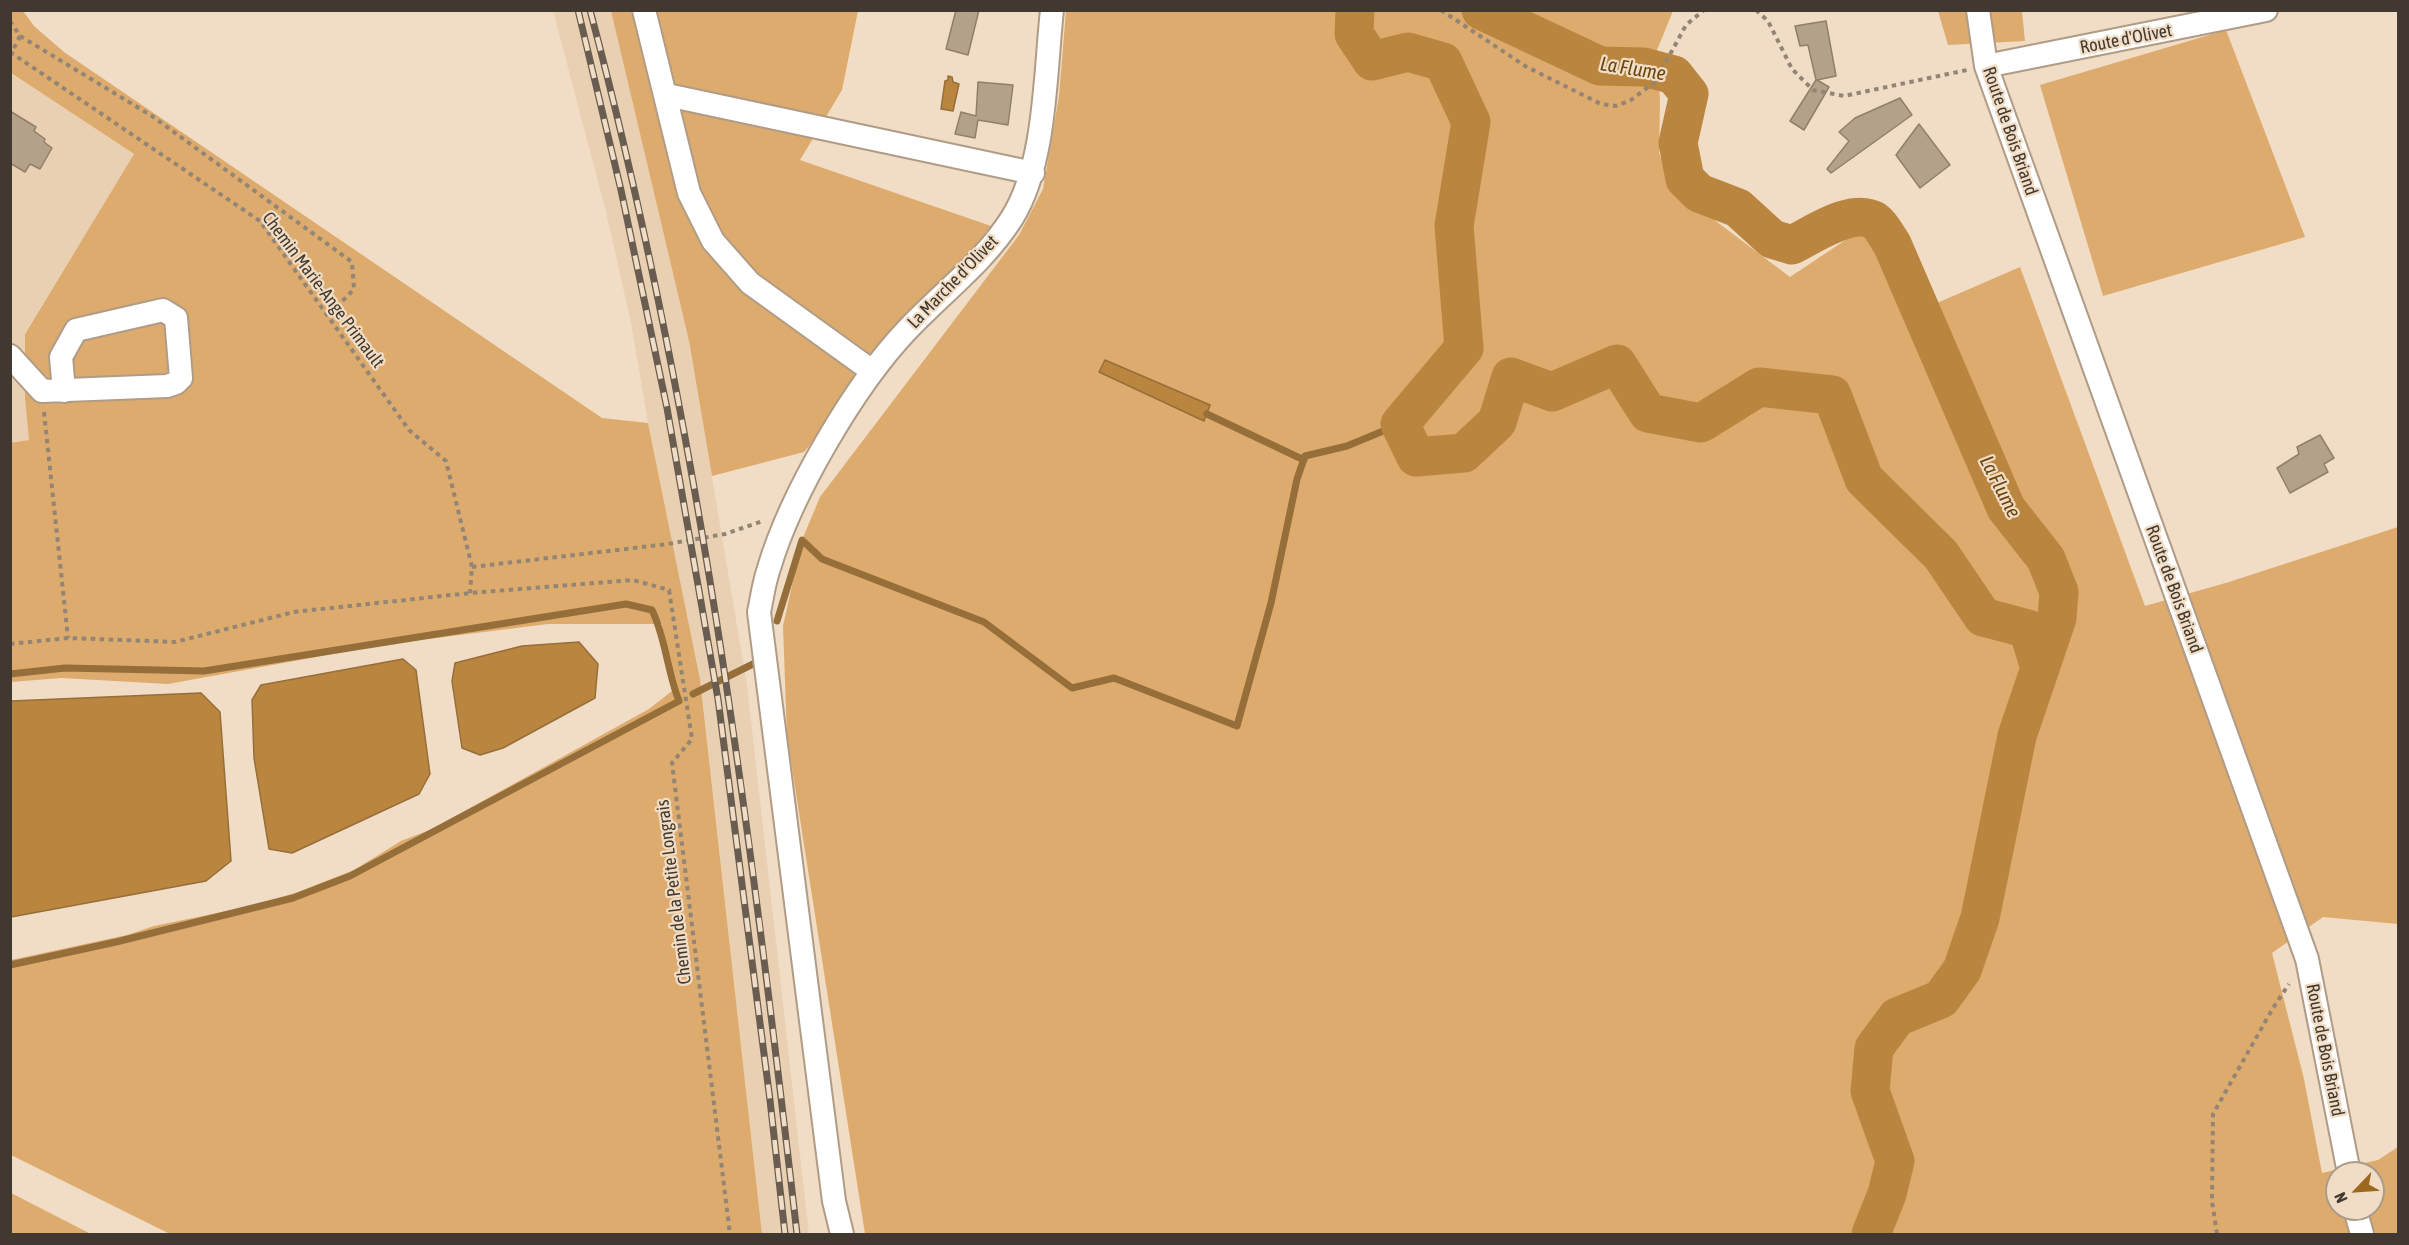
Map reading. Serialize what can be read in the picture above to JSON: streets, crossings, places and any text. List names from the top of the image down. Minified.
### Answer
{"streets":{"street":["Route d'Olivet","Route de Bois Briand","La Marche d'Olivet"],"path":["Chemin Marie-Ange Primault","Chemin de la Petite Longrais"]},"crossings":[["Route d'Olivet","Route de Bois Briand"],["Chemin Marie-Ange Primault","Chemin de la Petite Longrais"]],"water":["La Flume"],"north":"bottom left"}
